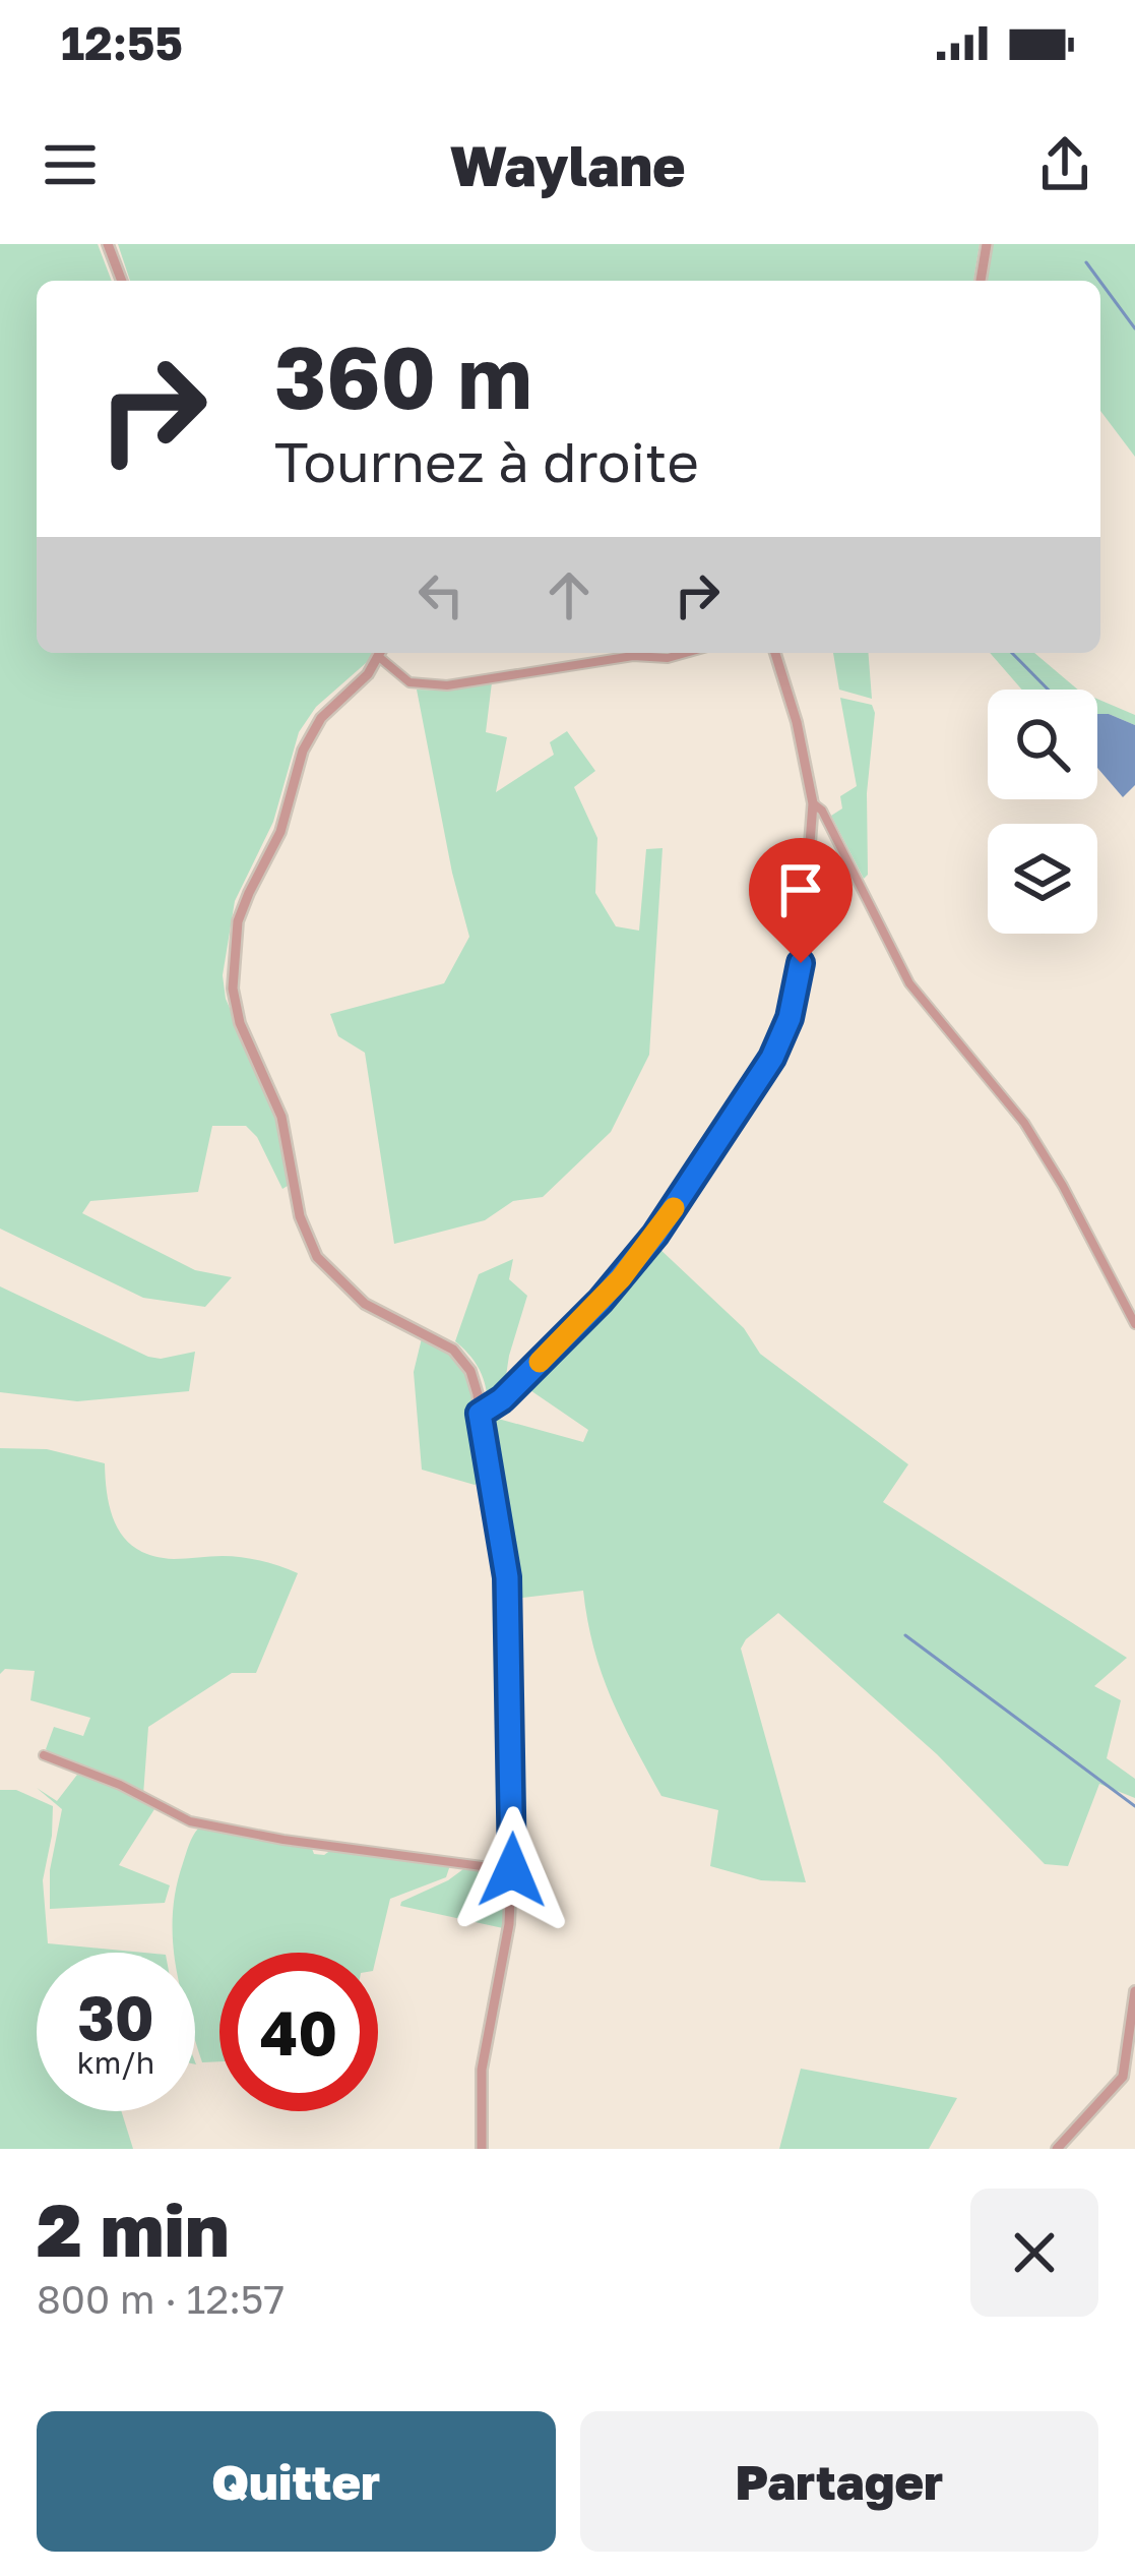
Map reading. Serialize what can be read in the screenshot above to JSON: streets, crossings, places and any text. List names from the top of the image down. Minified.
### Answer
{"page":{"status":"12:55","header":"Waylane","turn":["360 m","Tournez à droite"],"speed":"30 km/h","limit":"40","heading":["2 min","800 m · 12:57"],"buttons":["Quitter","Partager"]}}
